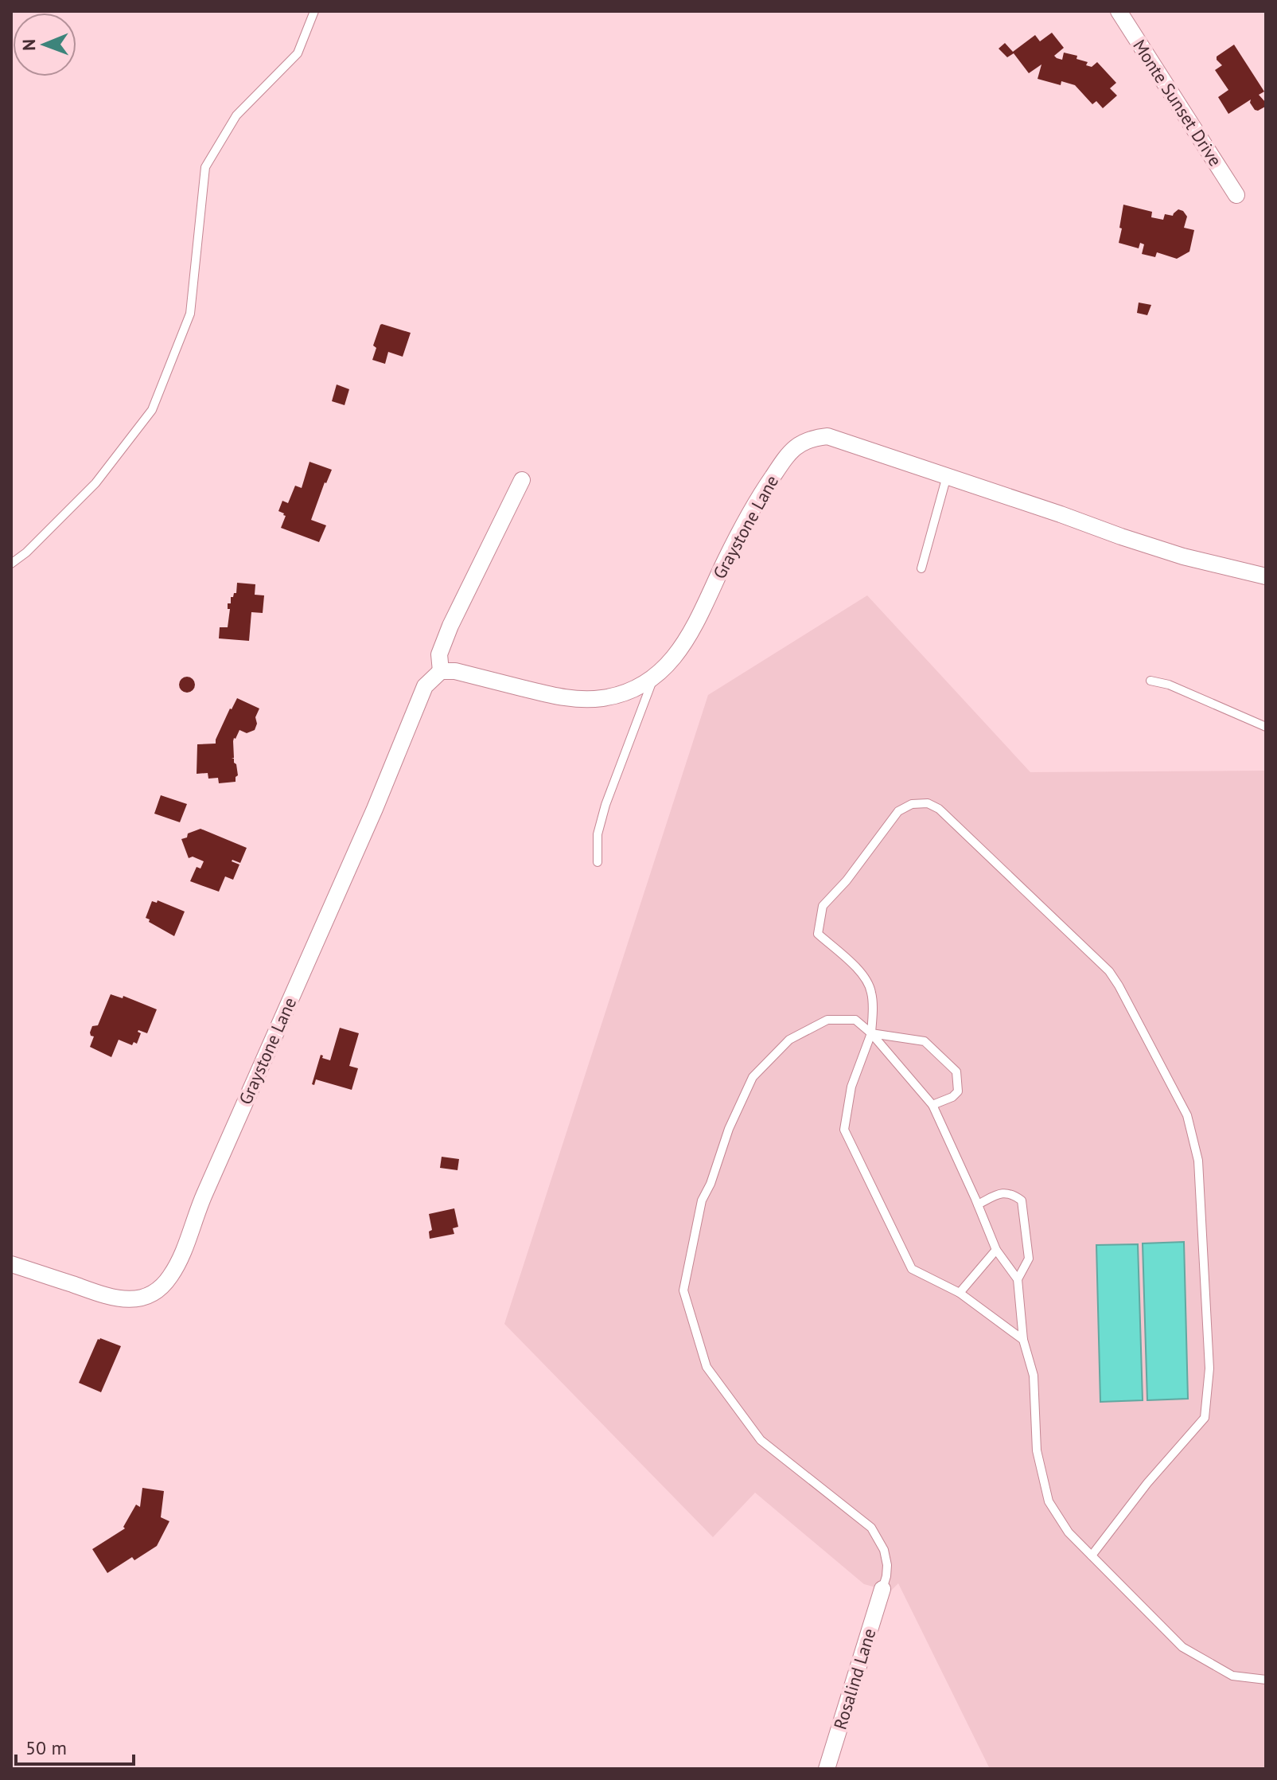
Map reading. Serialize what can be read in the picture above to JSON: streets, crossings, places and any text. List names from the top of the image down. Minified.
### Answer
{"streets":{"street":["Monte Sunset Drive","Graystone Lane","Rosalind Lane"]},"scale_bar":"50 m","north":"left"}
